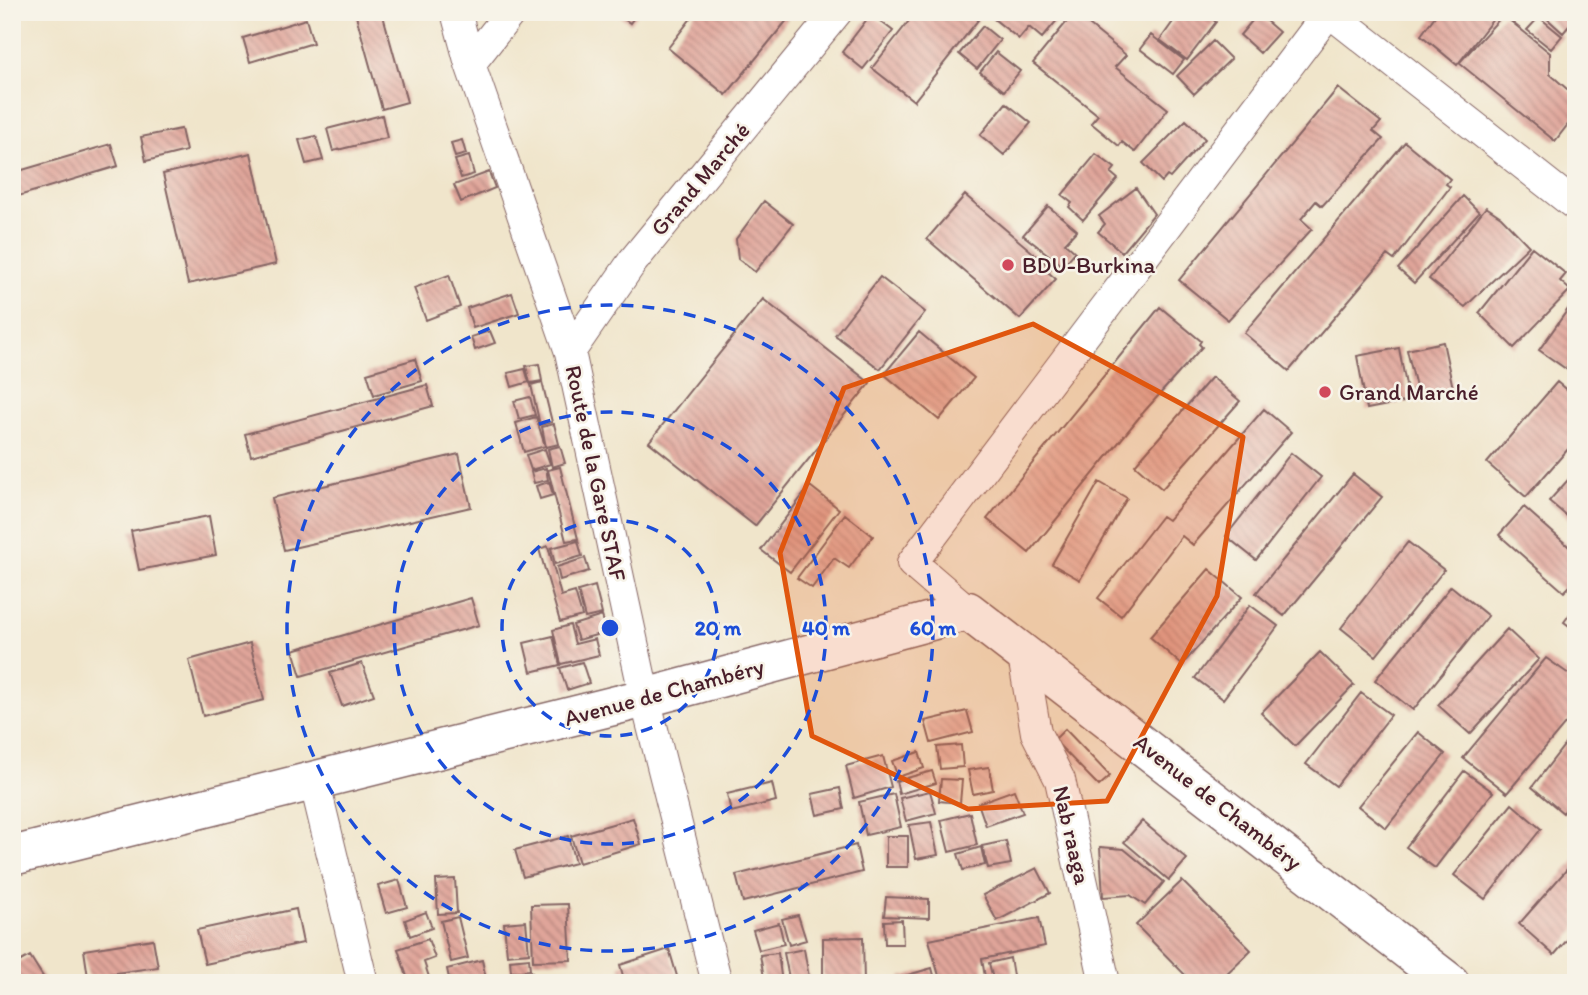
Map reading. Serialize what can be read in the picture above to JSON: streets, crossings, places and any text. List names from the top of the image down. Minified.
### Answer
{"streets":{"street":["Grand Marché","Route de la Gare STAF","Avenue de Chambéry","Nab raaga"]},"crossings":[["Grand Marché","Route de la Gare STAF"],["Route de la Gare STAF","Avenue de Chambéry"],["Avenue de Chambéry","Nab raaga"]],"places":["BDU-Burkina","Grand Marché"],"rings":["20 m","40 m","60 m"]}
